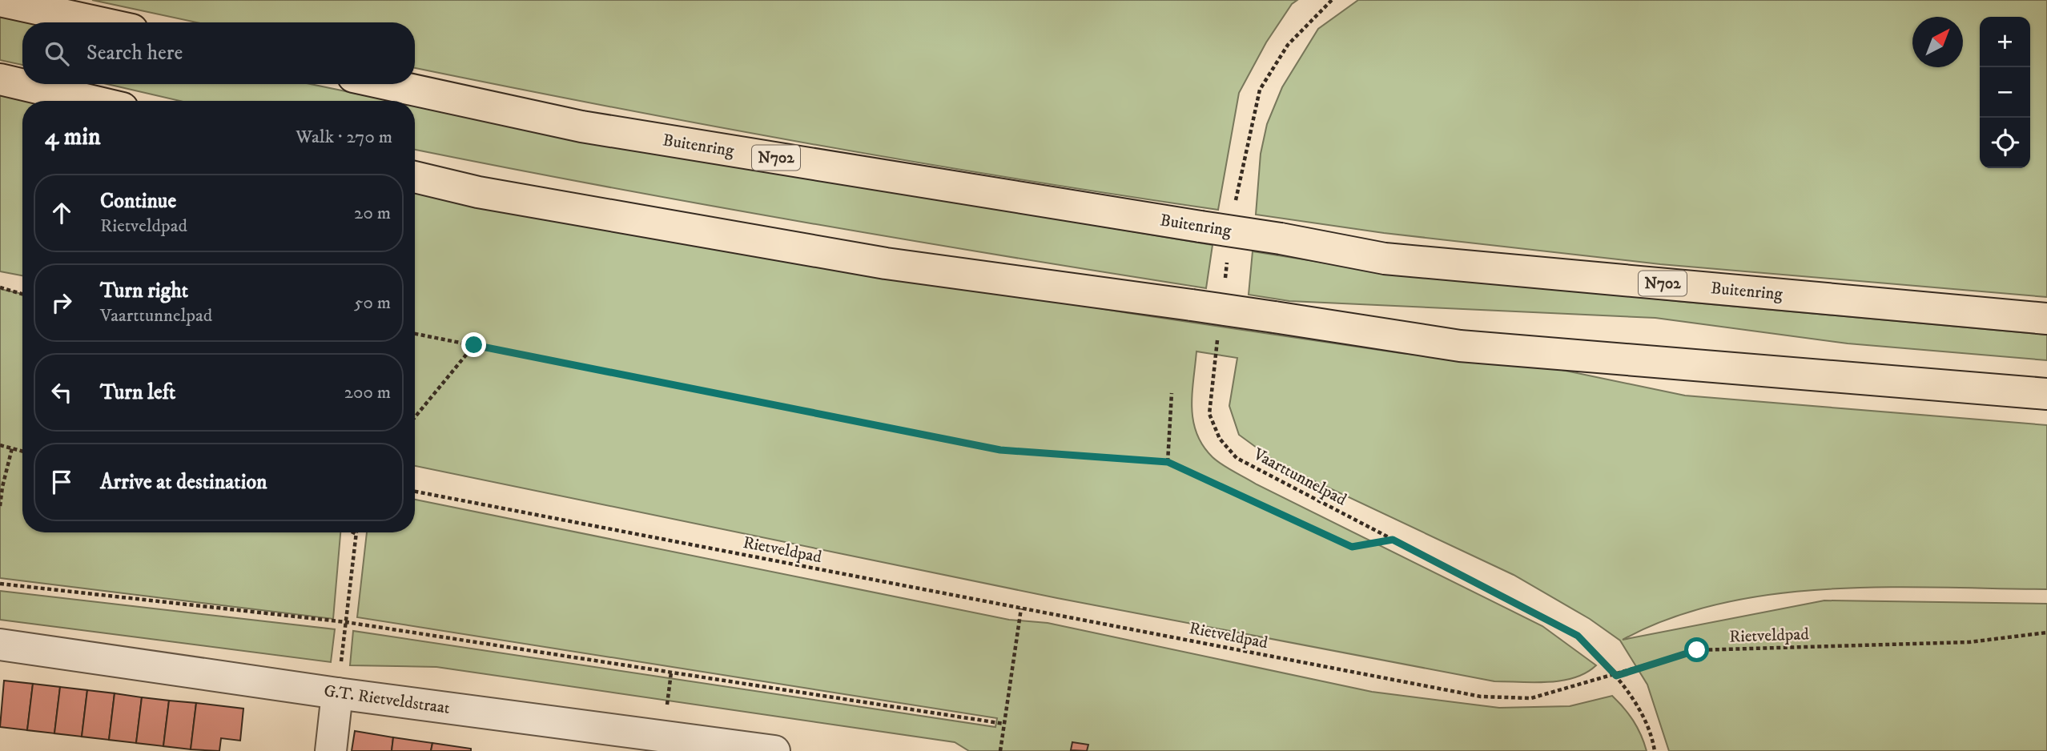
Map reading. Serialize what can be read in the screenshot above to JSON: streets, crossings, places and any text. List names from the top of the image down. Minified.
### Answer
{"streets":{"highway":["Buitenring","N702"],"street":["G.T. Rietveldstraat"],"path":["Vaarttunnelpad","Rietveldpad"]},"crossings":[["Vaarttunnelpad","Rietveldpad"]],"north":"top right","page":{"map_buttons":["+","−"],"search":"Search here","heading":["4 min","Walk · 270 m"],"list":[["Continue","Rietveldpad","20 m"],["Turn right","Vaarttunnelpad","50 m"],["Turn left","200 m"],"Arrive at destination"]}}
